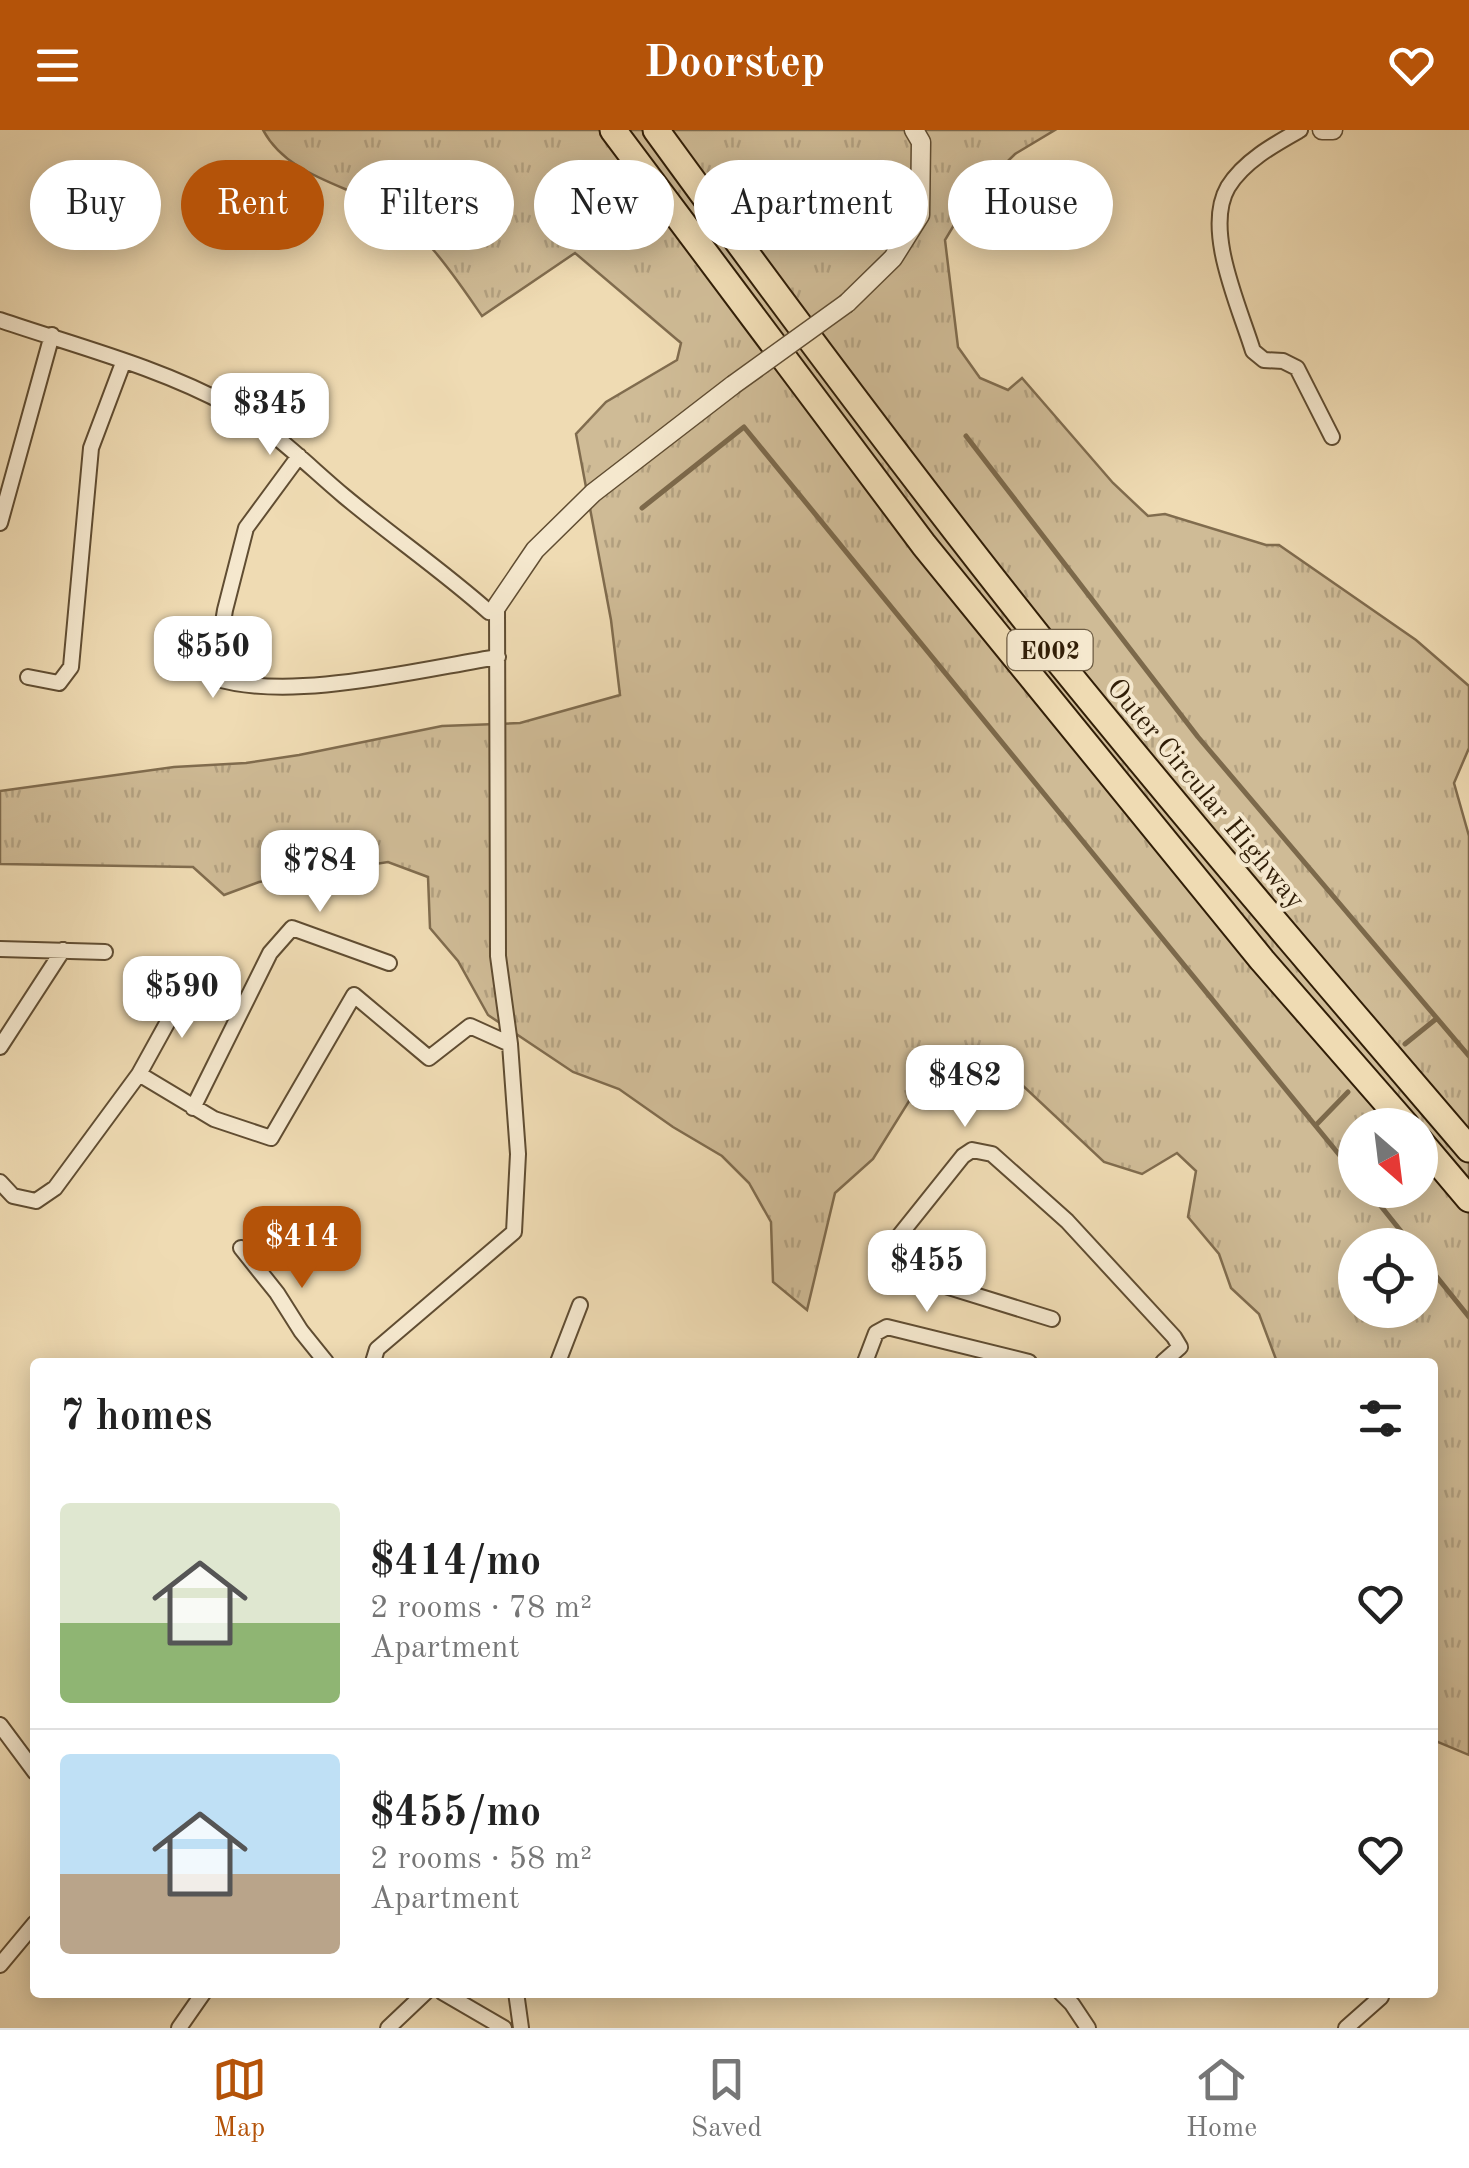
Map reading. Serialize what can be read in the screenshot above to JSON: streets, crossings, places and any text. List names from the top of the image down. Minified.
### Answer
{"streets":{"highway":["E002","Outer Circular Highway"]},"north":"bottom right","page":{"header":"Doorstep","chip":["Buy","Rent","Filters","New","Apartment","House"],"price":["$345","$550","$784","$590","$482","$414","$455"],"heading":"7 homes","list":[{"name":"$414/mo","note":"2 rooms · 78 m² · Apartment"},{"name":"$455/mo","note":"2 rooms · 58 m² · Apartment"}],"tabs":["Map","Saved","Home"]}}
